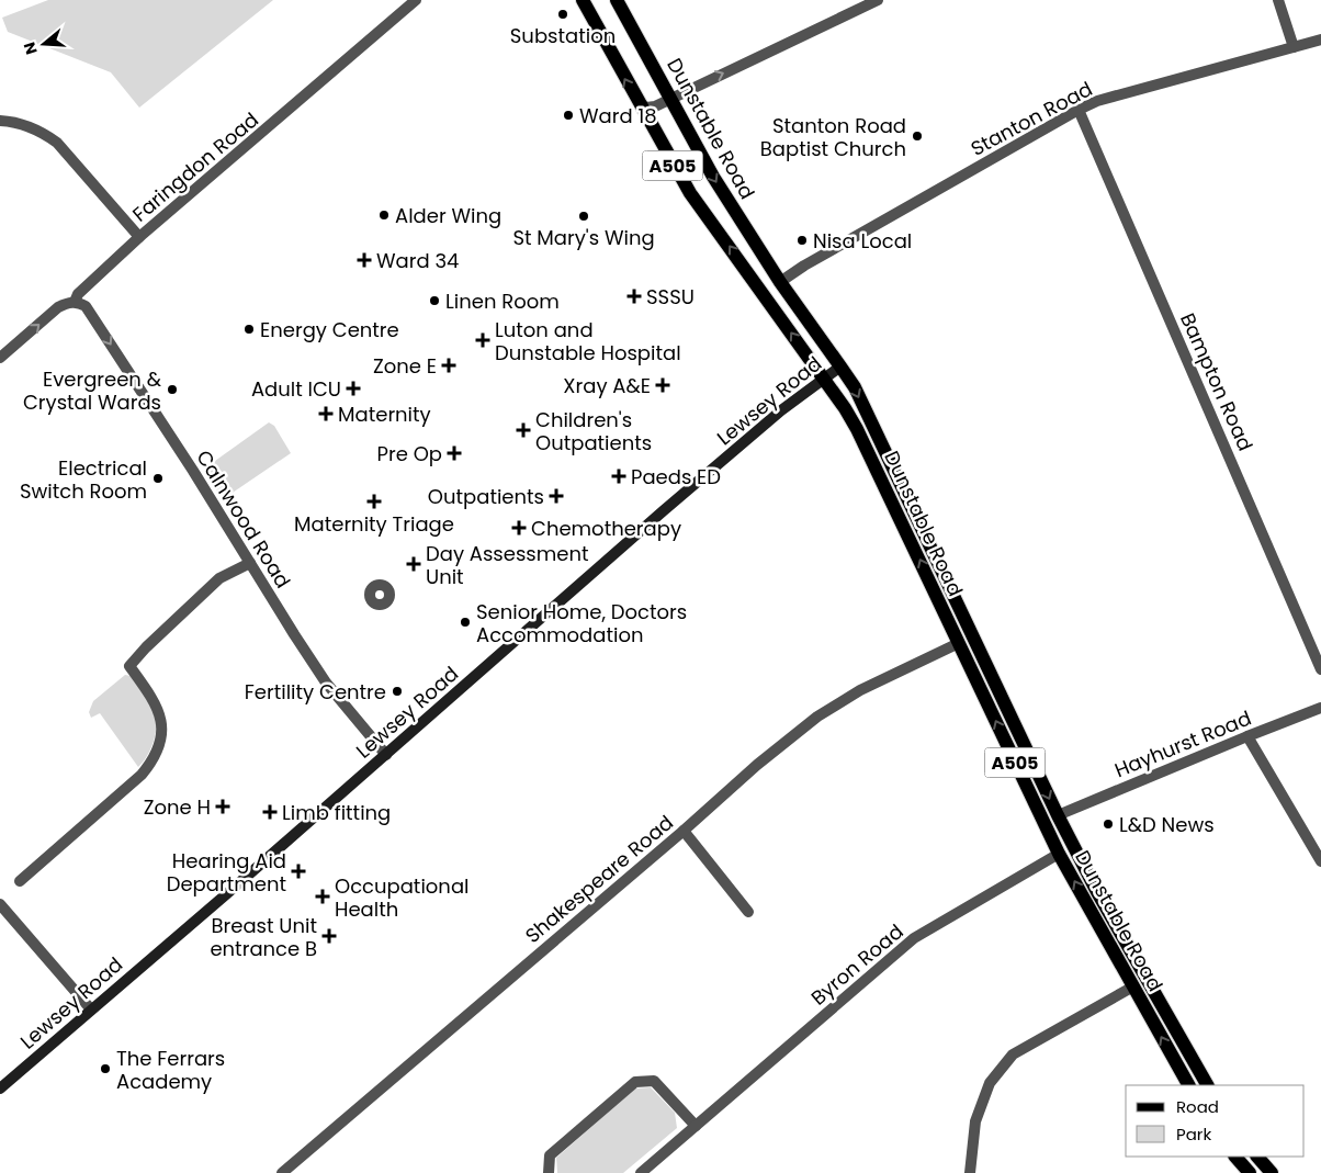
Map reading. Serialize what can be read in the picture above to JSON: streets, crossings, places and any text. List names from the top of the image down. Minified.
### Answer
{"streets":{"main road":["Dunstable Road","A505"],"street":["Stanton Road","Faringdon Road","Bampton Road","Lewsey Road","Calnwood Road","Hayhurst Road","Shakespeare Road","Byron Road"]},"crossings":[["Stanton Road","Dunstable Road"],["Stanton Road","Bampton Road"],["Dunstable Road","Lewsey Road"],["Dunstable Road","Hayhurst Road"],["Dunstable Road","Shakespeare Road"],["Dunstable Road","Byron Road"],["Faringdon Road","Calnwood Road"],["Lewsey Road","Calnwood Road"]],"one_way":["Calnwood Road"],"places":{"other":["Substation","Ward 18","Stanton Road Baptist Church","Alder Wing","St Mary's Wing","Nisa Local","Linen Room","Energy Centre","Evergreen & Crystal Wards","Electrical Switch Room","Senior Home, Doctors Accommodation","Fertility Centre","L&D News","The Ferrars Academy"],"health":["Ward 34","SSSU","Luton and Dunstable Hospital","Zone E","Xray A&E","Adult ICU","Maternity","Children's Outpatients","Pre Op","Paeds ED","Outpatients","Maternity Triage","Chemotherapy","Day Assessment Unit","Zone H","Limb fitting","Hearing Aid Department","Occupational Health","Breast Unit entrance B"]},"legend":["Road","Park"],"north":"left"}
